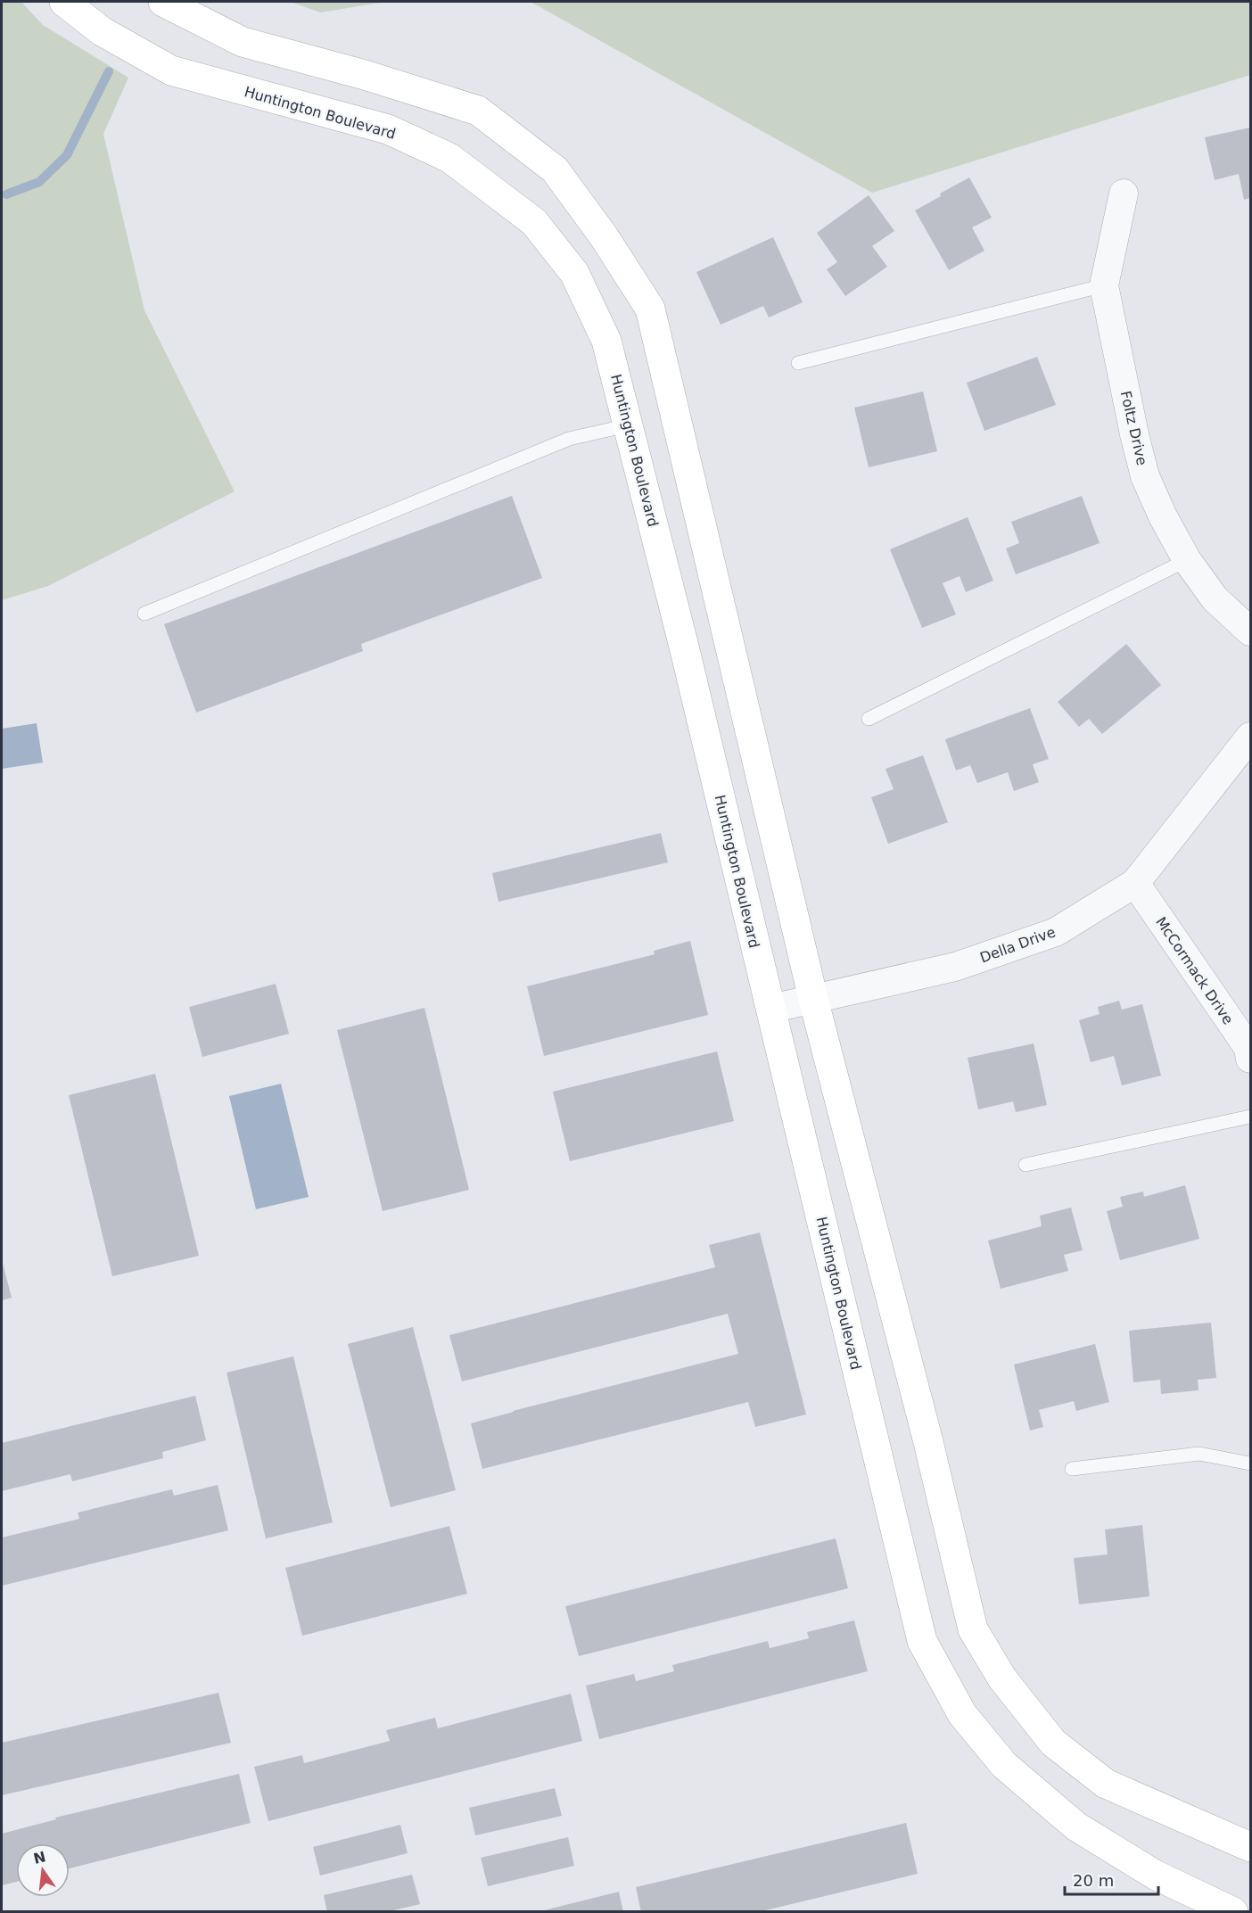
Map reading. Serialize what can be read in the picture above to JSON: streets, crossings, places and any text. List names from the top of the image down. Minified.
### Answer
{"streets":{"street":["Huntington Boulevard","Foltz Drive","Della Drive","McCormack Drive"]},"crossings":[["Huntington Boulevard","Della Drive"],["Della Drive","McCormack Drive"]],"scale_bar":"20 m","north":"top"}
